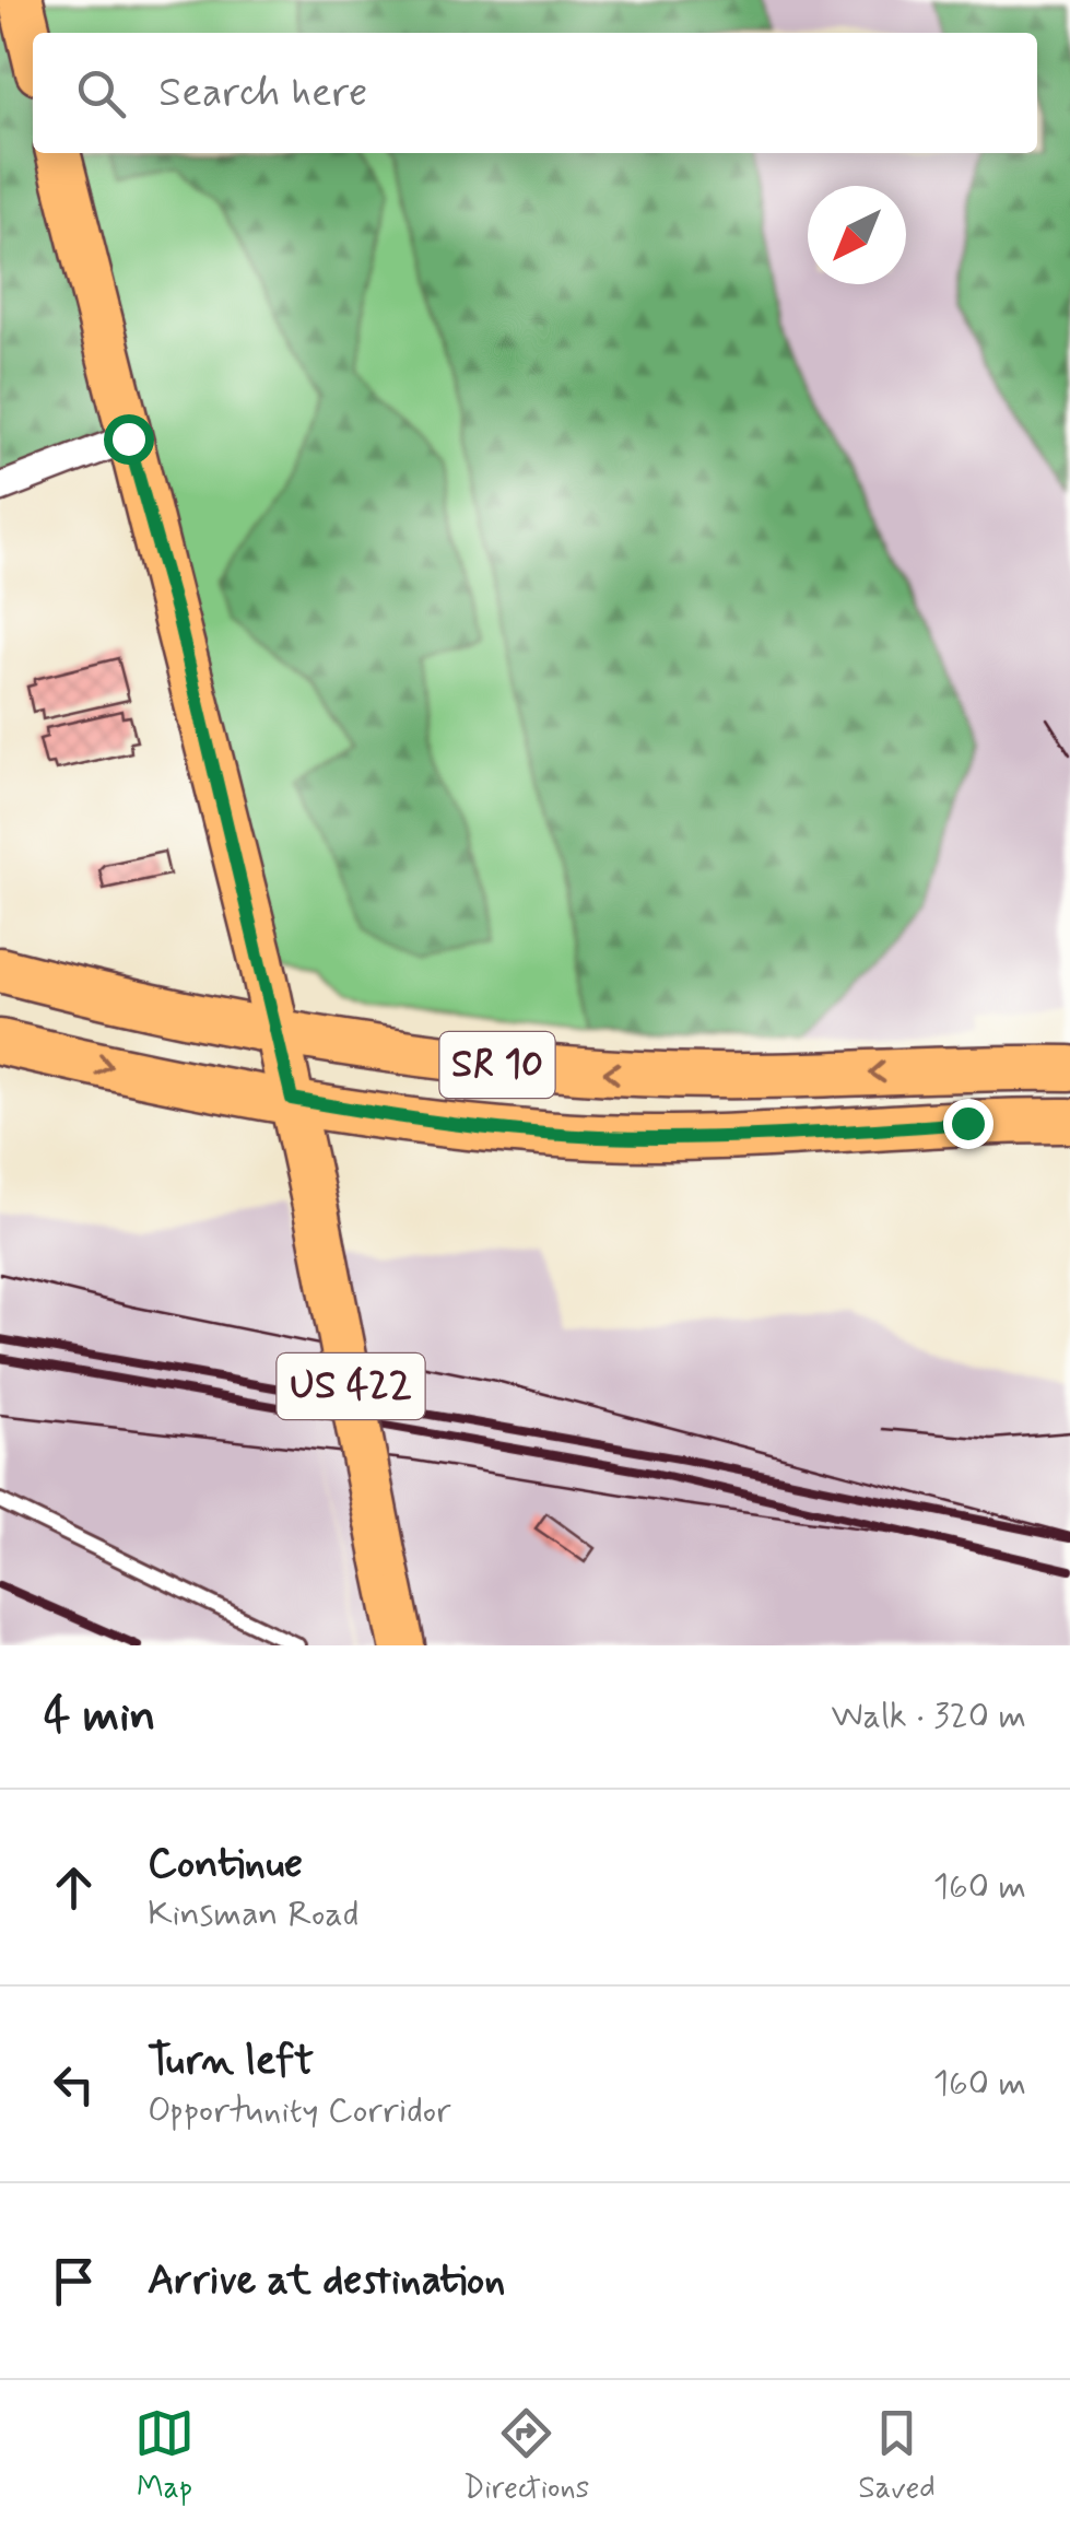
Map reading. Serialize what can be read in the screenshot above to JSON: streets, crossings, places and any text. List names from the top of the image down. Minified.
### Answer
{"streets":{"main road":["SR 10","US 422"]},"crossings":[["SR 10","US 422"]],"north":"bottom left","page":{"search":"Search here","heading":["4 min","Walk · 320 m"],"list":[["Continue","Kinsman Road","160 m"],["Turn left","Opportunity Corridor","160 m"],"Arrive at destination"],"nav":["Map","Directions","Saved"]}}
